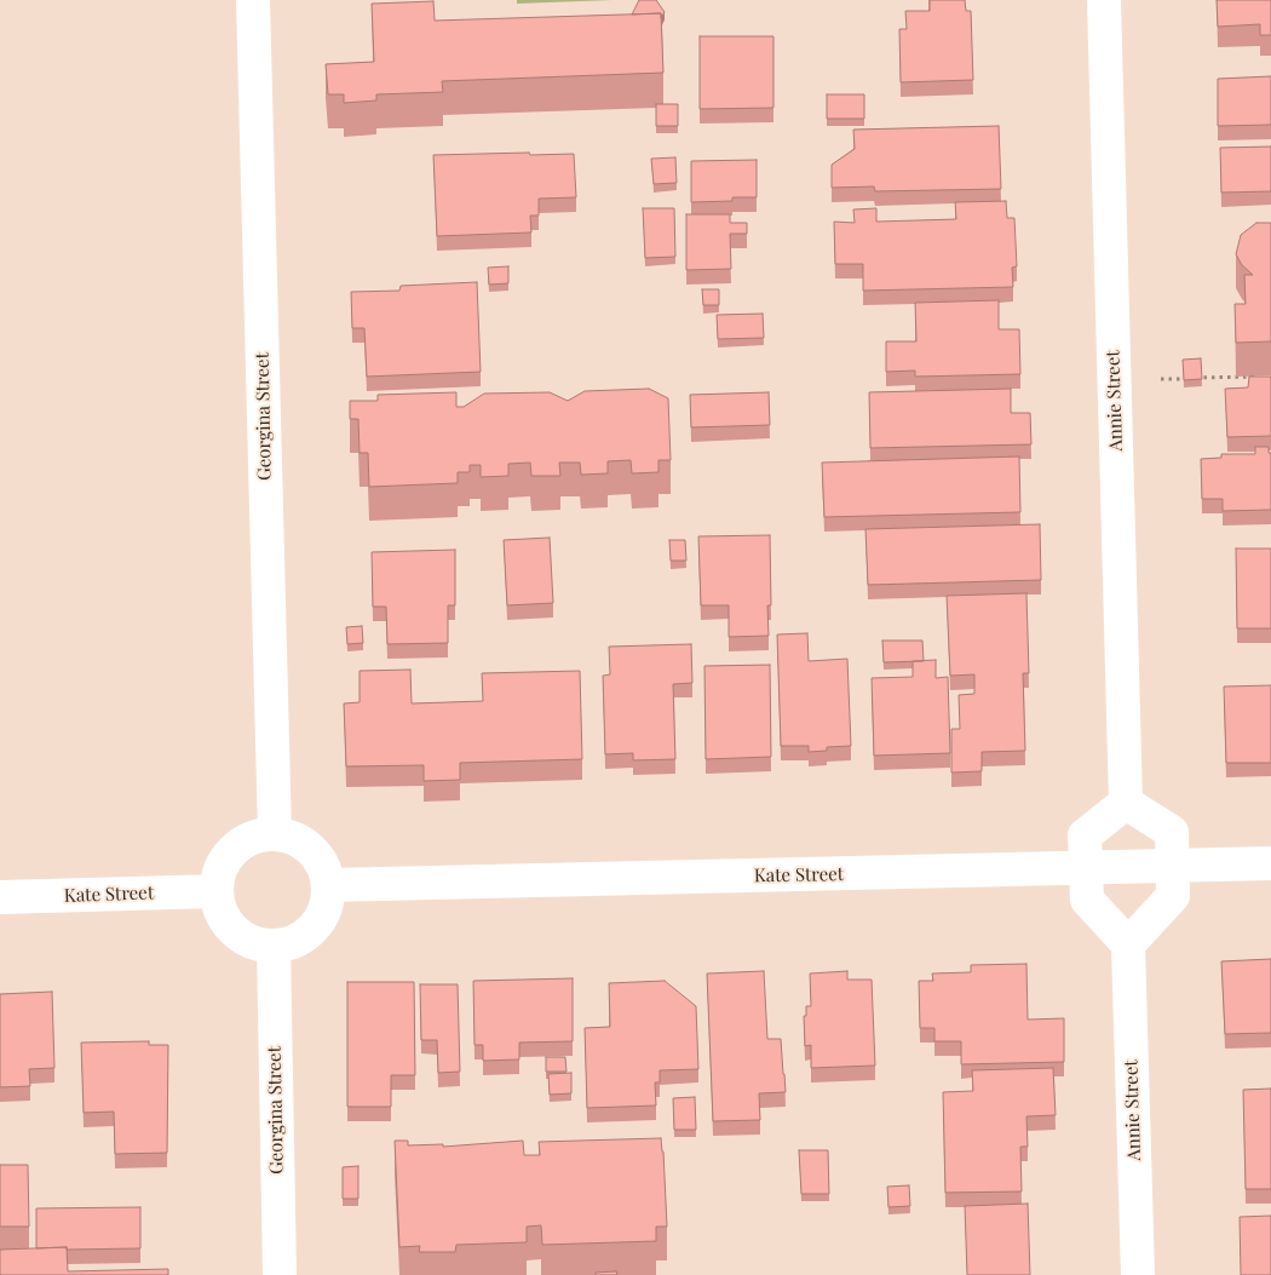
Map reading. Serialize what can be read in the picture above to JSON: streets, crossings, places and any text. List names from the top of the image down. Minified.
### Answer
{"streets":{"street":["Annie Street","Georgina Street","Kate Street"]},"crossings":[["Georgina Street","Kate Street"]]}
